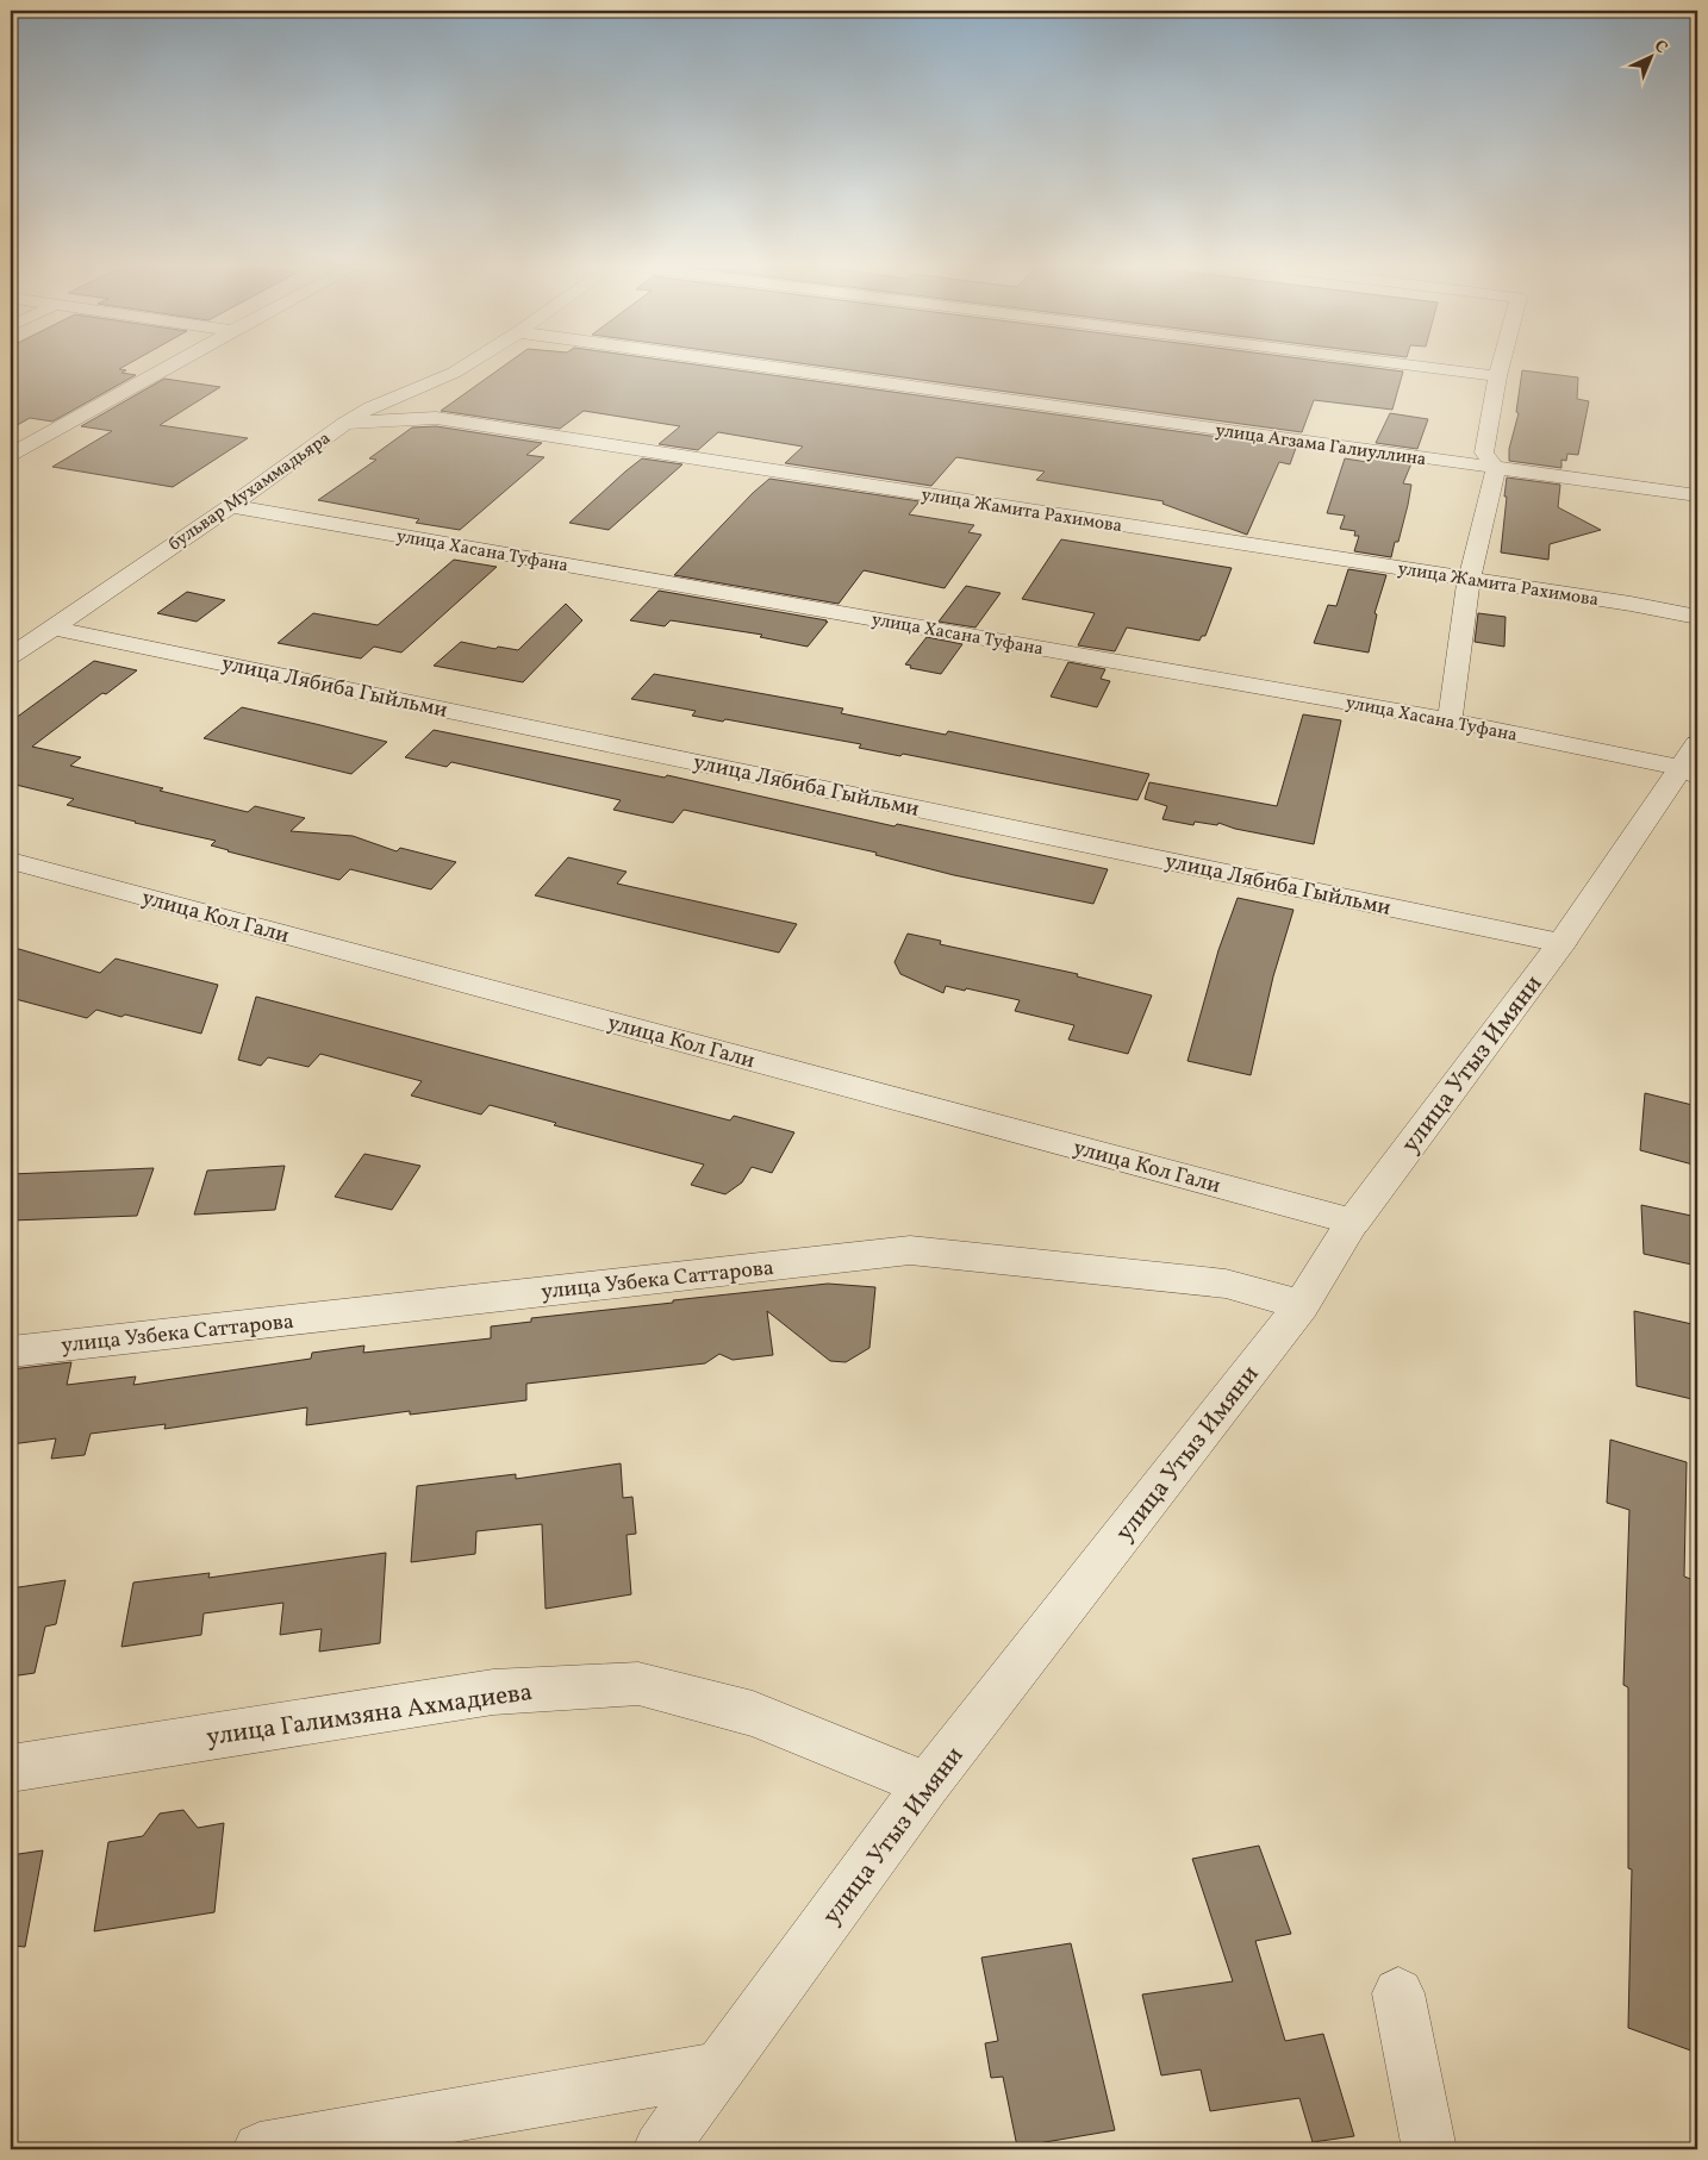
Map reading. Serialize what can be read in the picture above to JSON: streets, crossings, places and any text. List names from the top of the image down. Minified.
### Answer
{"streets":{"street":["улица Агзама Галиуллина","бульвар Мухаммадьяра","улица Жамита Рахимова","улица Хасана Туфана","улица Лябиба Гыйльми","улица Кол Гали","улица Утыз Имяни","улица Узбека Саттарова","улица Галимзяна Ахмадиева"]},"crossings":[["бульвар Мухаммадьяра","улица Жамита Рахимова"],["бульвар Мухаммадьяра","улица Хасана Туфана"],["бульвар Мухаммадьяра","улица Лябиба Гыйльми"],["улица Хасана Туфана","улица Утыз Имяни"],["улица Лябиба Гыйльми","улица Утыз Имяни"],["улица Кол Гали","улица Утыз Имяни"],["улица Утыз Имяни","улица Узбека Саттарова"],["улица Утыз Имяни","улица Галимзяна Ахмадиева"]],"north":"top right"}
